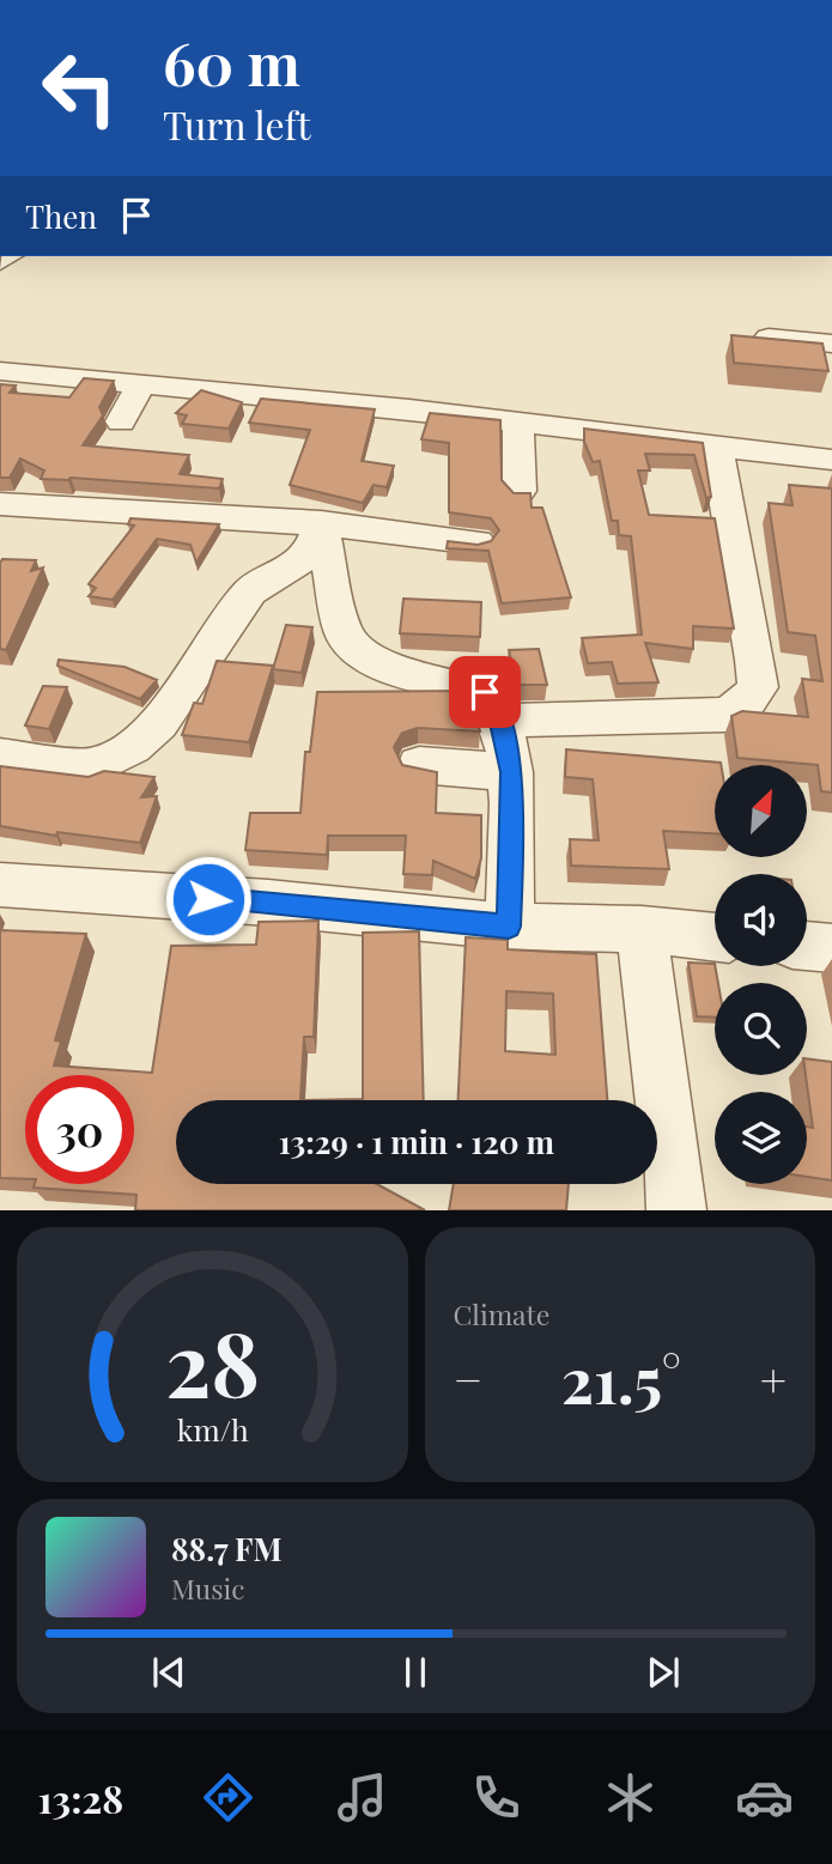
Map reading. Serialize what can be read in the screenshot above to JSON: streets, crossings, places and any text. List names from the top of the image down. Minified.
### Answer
{"north":"top right","page":{"turn":["60 m","Turn left"],"then":"Then","limit":"30","trip":"13:29 · 1 min · 120 m","tile":"Climate","heat":["−","21.5°","+"],"song":["88.7 FM","Music"],"tabs":"13:28","gauge":["28","km/h"]}}
